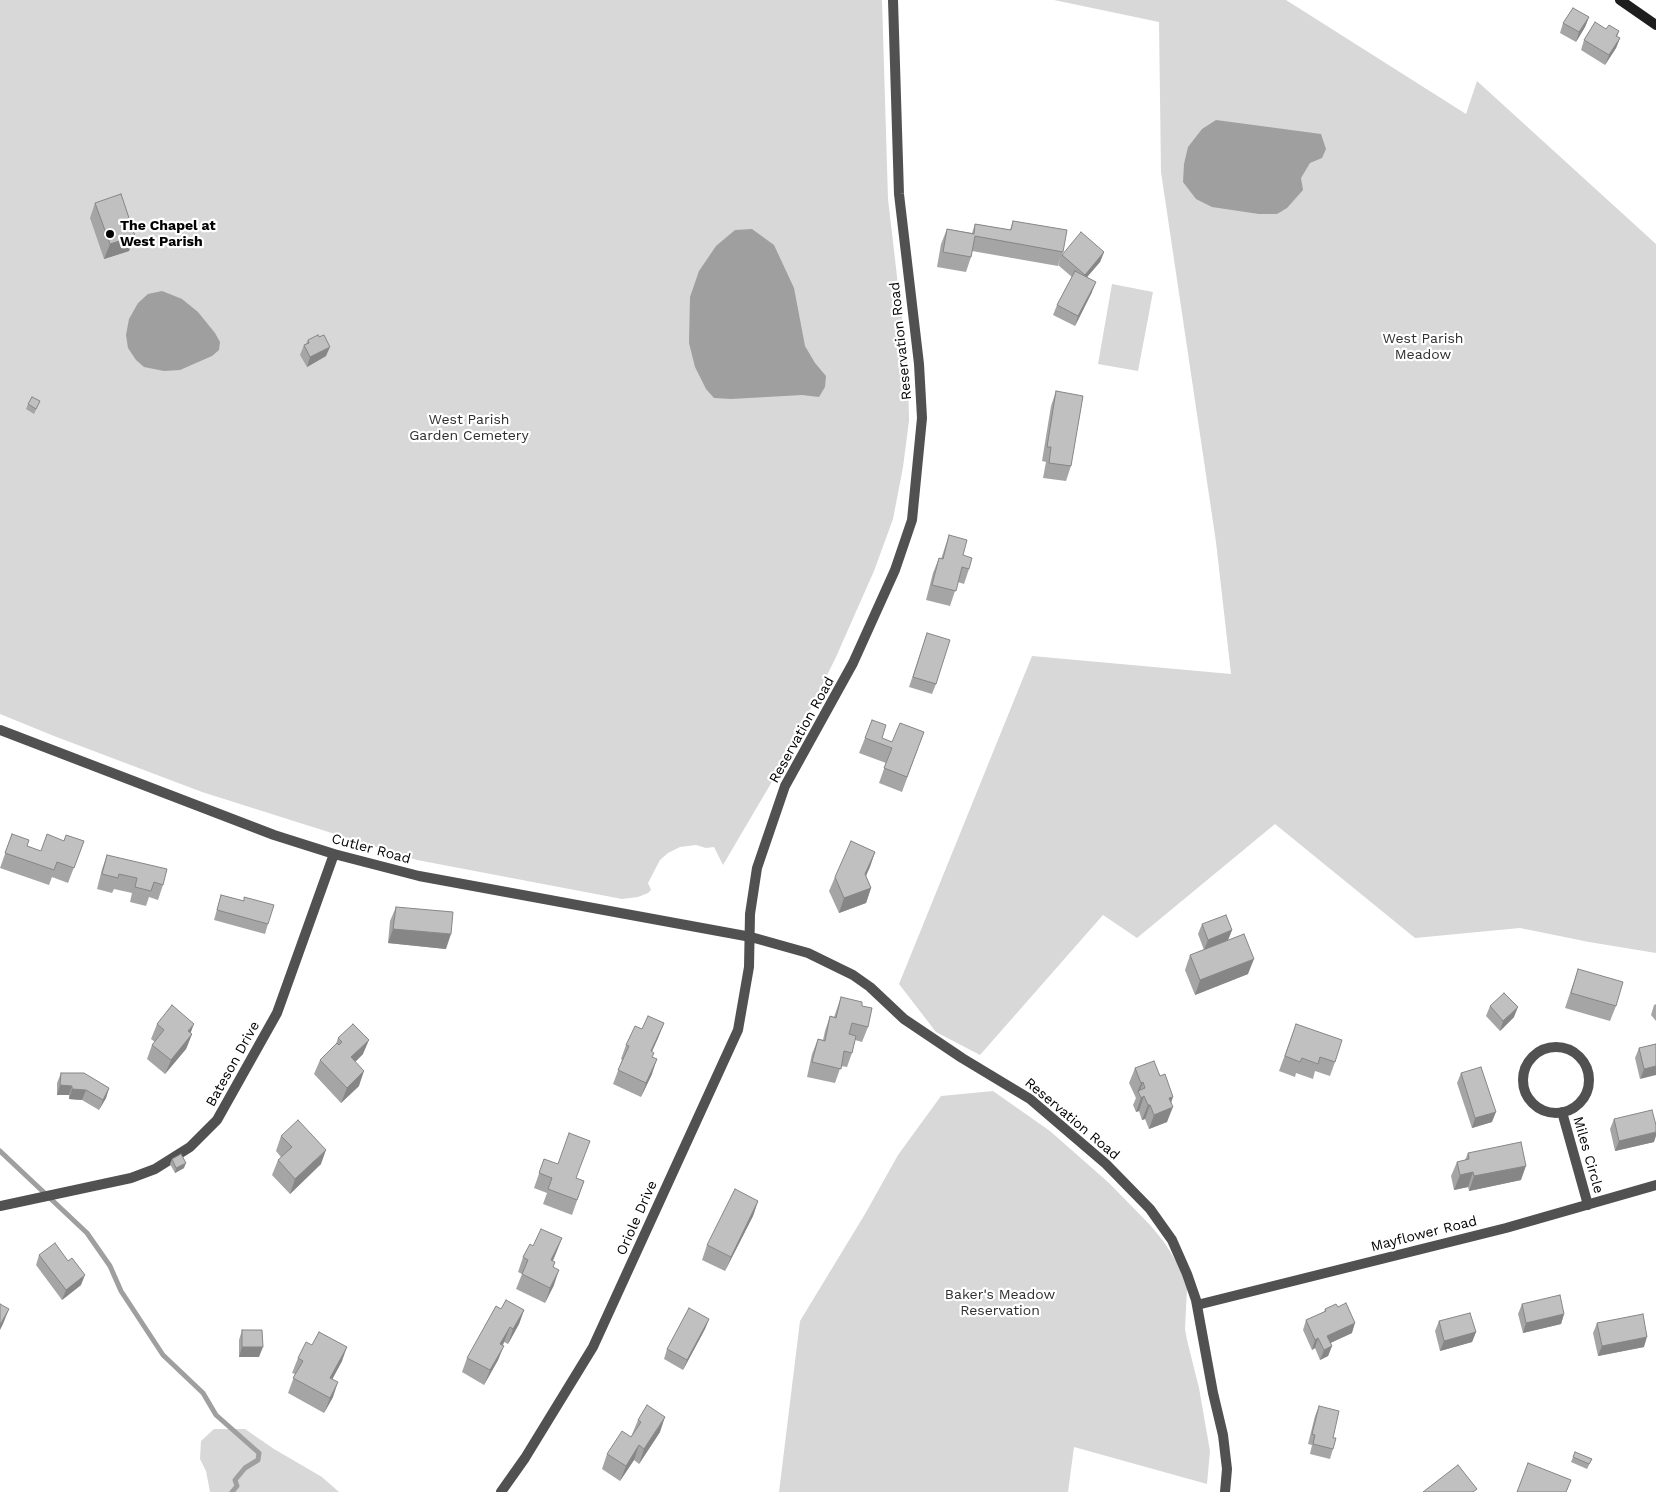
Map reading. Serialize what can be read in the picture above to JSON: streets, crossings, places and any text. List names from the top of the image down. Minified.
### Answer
{"streets":{"street":["Reservation Road","Cutler Road","Bateson Drive","Miles Circle","Oriole Drive","Mayflower Road"]},"crossings":[["Reservation Road","Cutler Road"],["Reservation Road","Oriole Drive"],["Reservation Road","Mayflower Road"],["Cutler Road","Bateson Drive"],["Cutler Road","Oriole Drive"],["Miles Circle","Mayflower Road"]],"parks":["West Parish Meadow","West Parish Garden Cemetery","Baker's Meadow Reservation"],"places":["The Chapel at West Parish"]}
